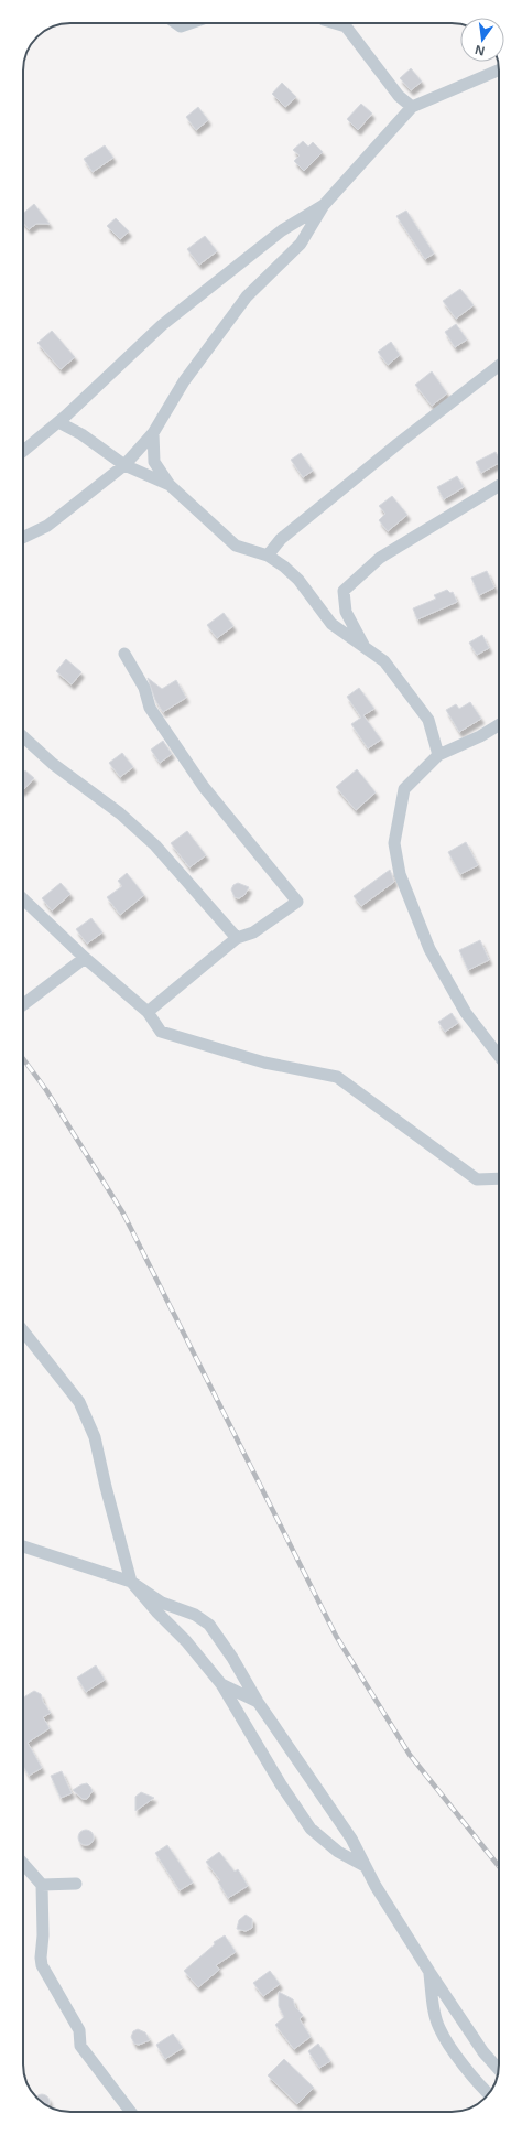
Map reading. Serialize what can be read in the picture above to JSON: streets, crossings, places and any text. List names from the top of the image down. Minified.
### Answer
{"north":"bottom"}
